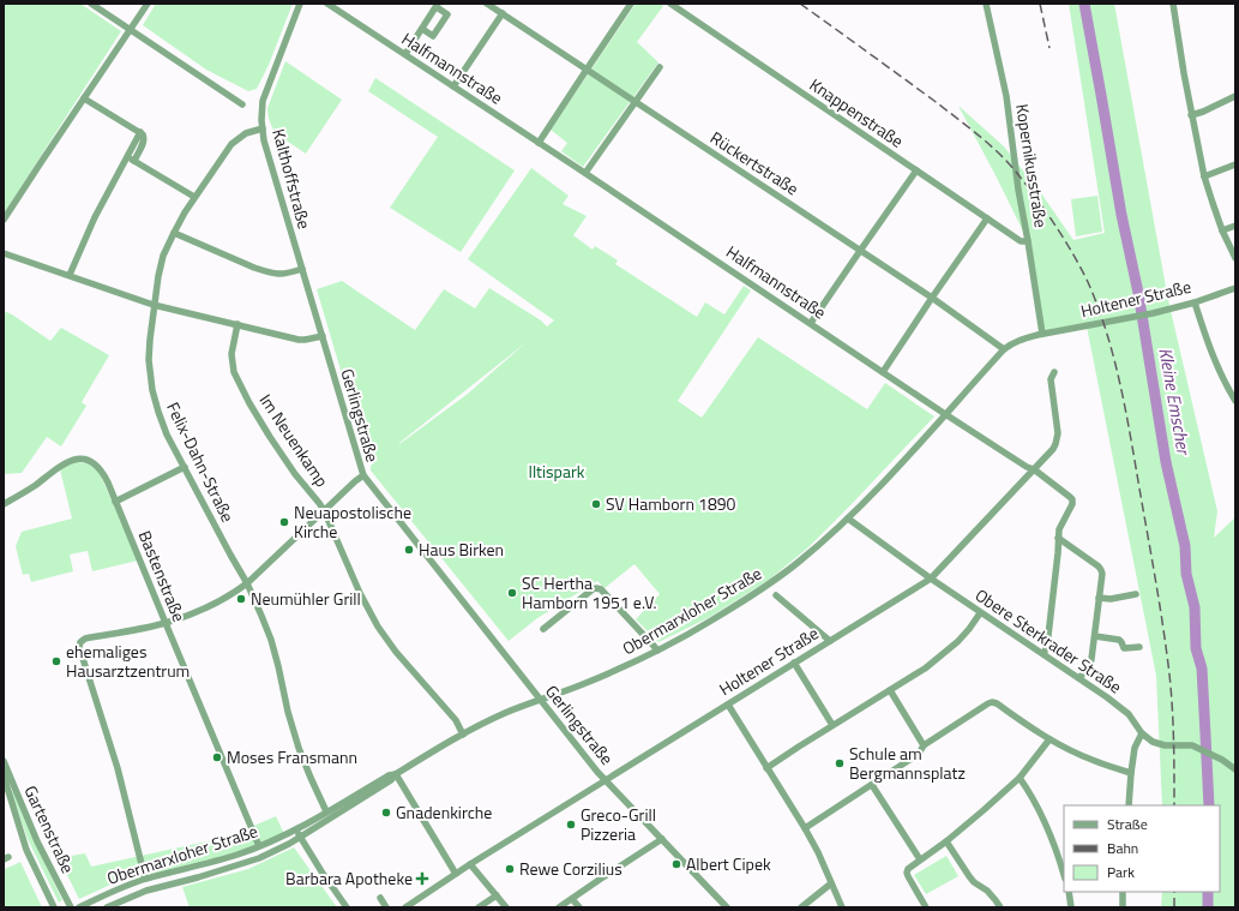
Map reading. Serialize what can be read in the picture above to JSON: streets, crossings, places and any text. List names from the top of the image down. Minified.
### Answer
{"streets":{"street":["Halfmannstraße","Knappenstraße","Rückertstraße","Kopernikusstraße","Kalthoffstraße","Holtener Straße","Gerlingstraße","Im Neuenkamp","Felix-Dahn-Straße","Bastenstraße","Obermarxloher Straße","Obere Sterkrader Straße","Gartenstraße"]},"crossings":[["Halfmannstraße","Holtener Straße"],["Halfmannstraße","Obermarxloher Straße"],["Halfmannstraße","Obere Sterkrader Straße"],["Knappenstraße","Kopernikusstraße"],["Rückertstraße","Obermarxloher Straße"],["Kopernikusstraße","Holtener Straße"],["Kopernikusstraße","Obermarxloher Straße"],["Kalthoffstraße","Gerlingstraße"],["Kalthoffstraße","Felix-Dahn-Straße"],["Holtener Straße","Gerlingstraße"],["Holtener Straße","Obermarxloher Straße"],["Holtener Straße","Obere Sterkrader Straße"],["Gerlingstraße","Obermarxloher Straße"],["Im Neuenkamp","Obermarxloher Straße"],["Felix-Dahn-Straße","Obermarxloher Straße"],["Bastenstraße","Obermarxloher Straße"],["Obermarxloher Straße","Obere Sterkrader Straße"]],"water":["Kleine Emscher"],"parks":["Iltispark"],"places":{"other":["SV Hamborn 1890","Neuapostolische Kirche","Haus Birken","SC Hertha Hamborn 1951 e.V.","Neumühler Grill","ehemaliges Hausarztzentrum","Moses Fransmann","Schule am Bergmannsplatz","Gnadenkirche","Greco-Grill Pizzeria","Albert Cipek","Rewe Corzilius"],"health":["Barbara Apotheke"]},"legend":["Straße","Bahn","Park"]}
